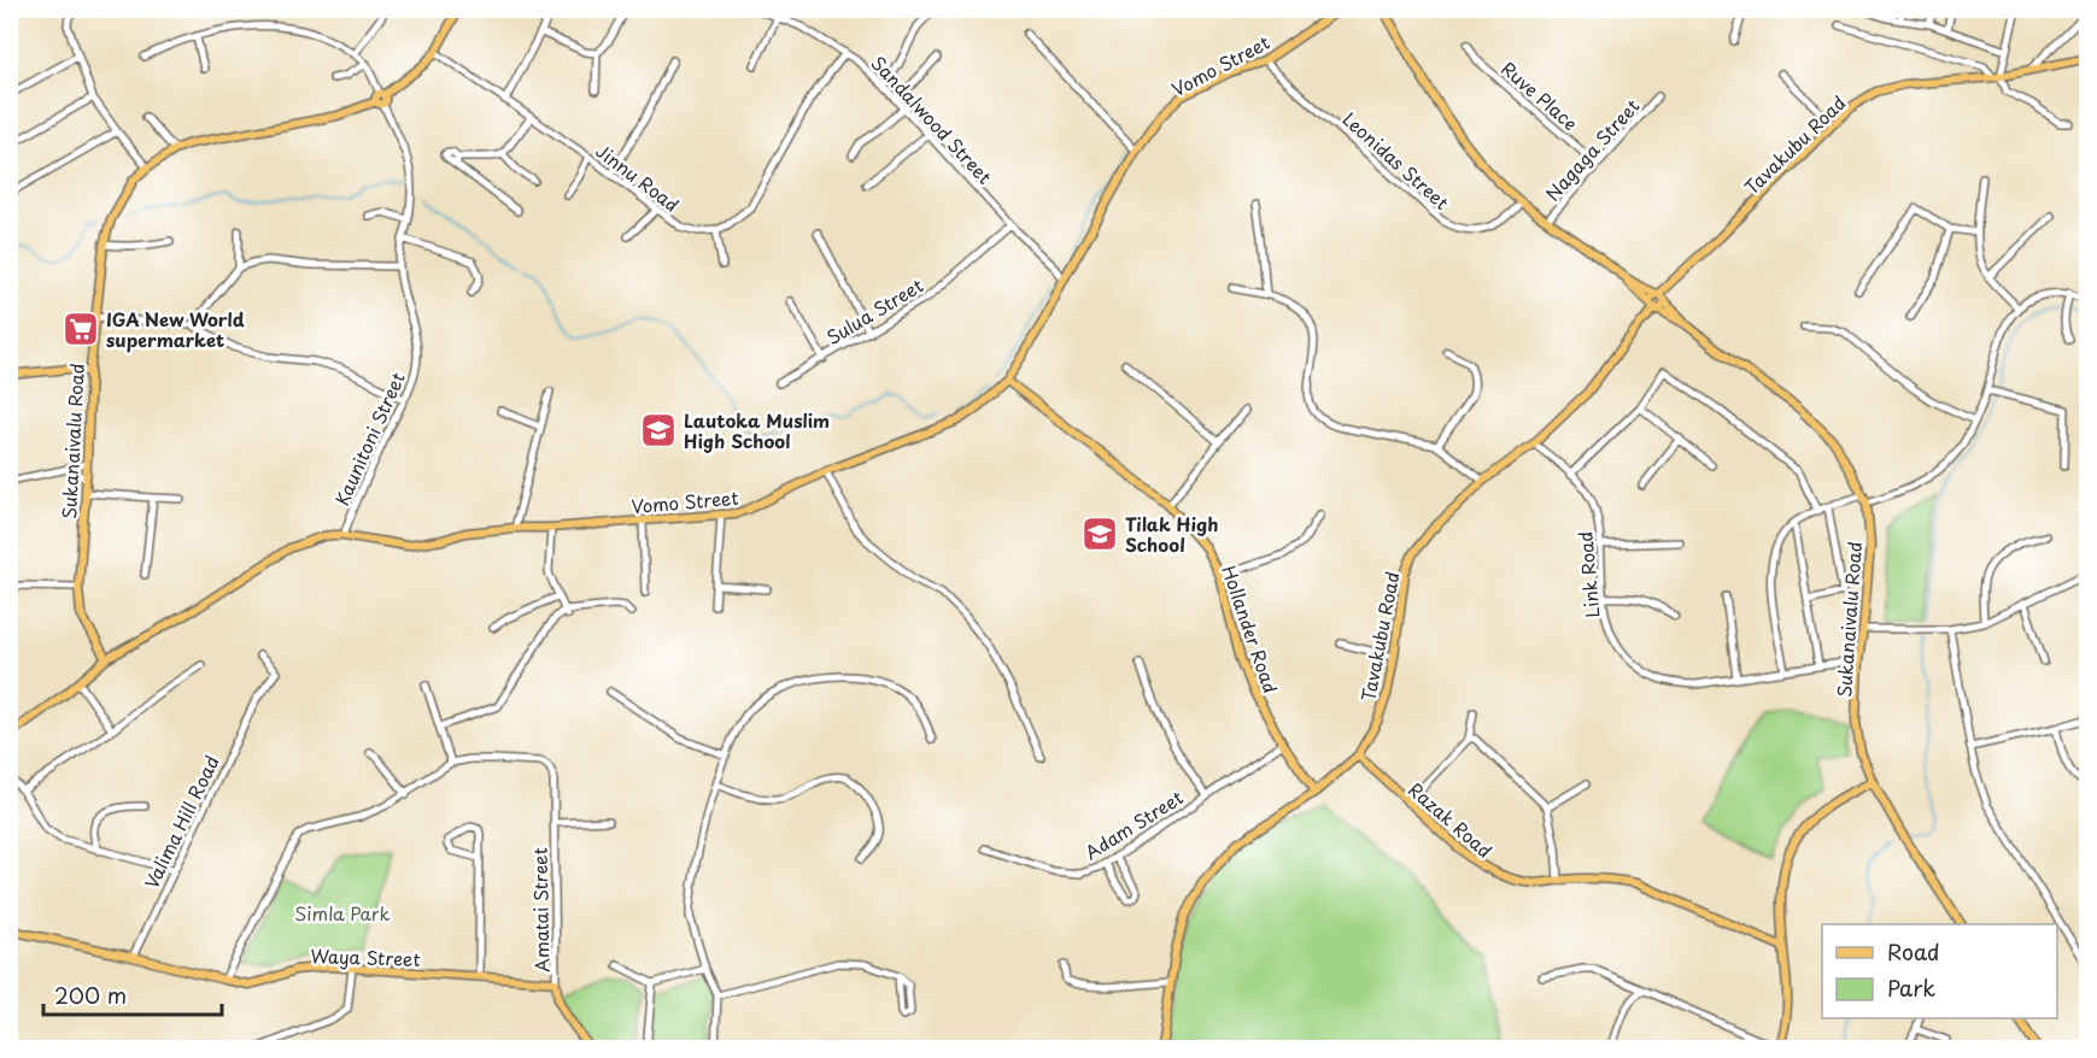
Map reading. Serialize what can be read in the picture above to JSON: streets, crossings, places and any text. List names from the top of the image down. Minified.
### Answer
{"streets":{"main road":["Vomo Street","Tavakubu Road","Sukanaivalu Road","Hollander Road","Razak Road","Amatai Street","Waya Street"],"street":["Ruve Place","Sandalwood Street","Nagaga Street","Leonidas Street","Jinnu Road","Sulua Street","Kaunitoni Street","Link Road","Valima Hill Road","Adam Street"]},"crossings":[["Vomo Street","Sandalwood Street"],["Vomo Street","Leonidas Street"],["Vomo Street","Kaunitoni Street"],["Vomo Street","Sukanaivalu Road"],["Vomo Street","Hollander Road"],["Ruve Place","Nagaga Street"],["Sandalwood Street","Sulua Street"],["Tavakubu Road","Sukanaivalu Road"],["Tavakubu Road","Link Road"],["Tavakubu Road","Hollander Road"],["Tavakubu Road","Razak Road"],["Nagaga Street","Sukanaivalu Road"],["Leonidas Street","Sukanaivalu Road"],["Jinnu Road","Sukanaivalu Road"],["Kaunitoni Street","Sukanaivalu Road"],["Sukanaivalu Road","Link Road"],["Hollander Road","Adam Street"],["Valima Hill Road","Waya Street"],["Amatai Street","Waya Street"]],"parks":["Simla Park"],"places":{"supermarket":["IGA New World supermarket"],"school or university":["Lautoka Muslim High School","Tilak High School"]},"legend":["Road","Park"],"scale_bar":"200 m"}
